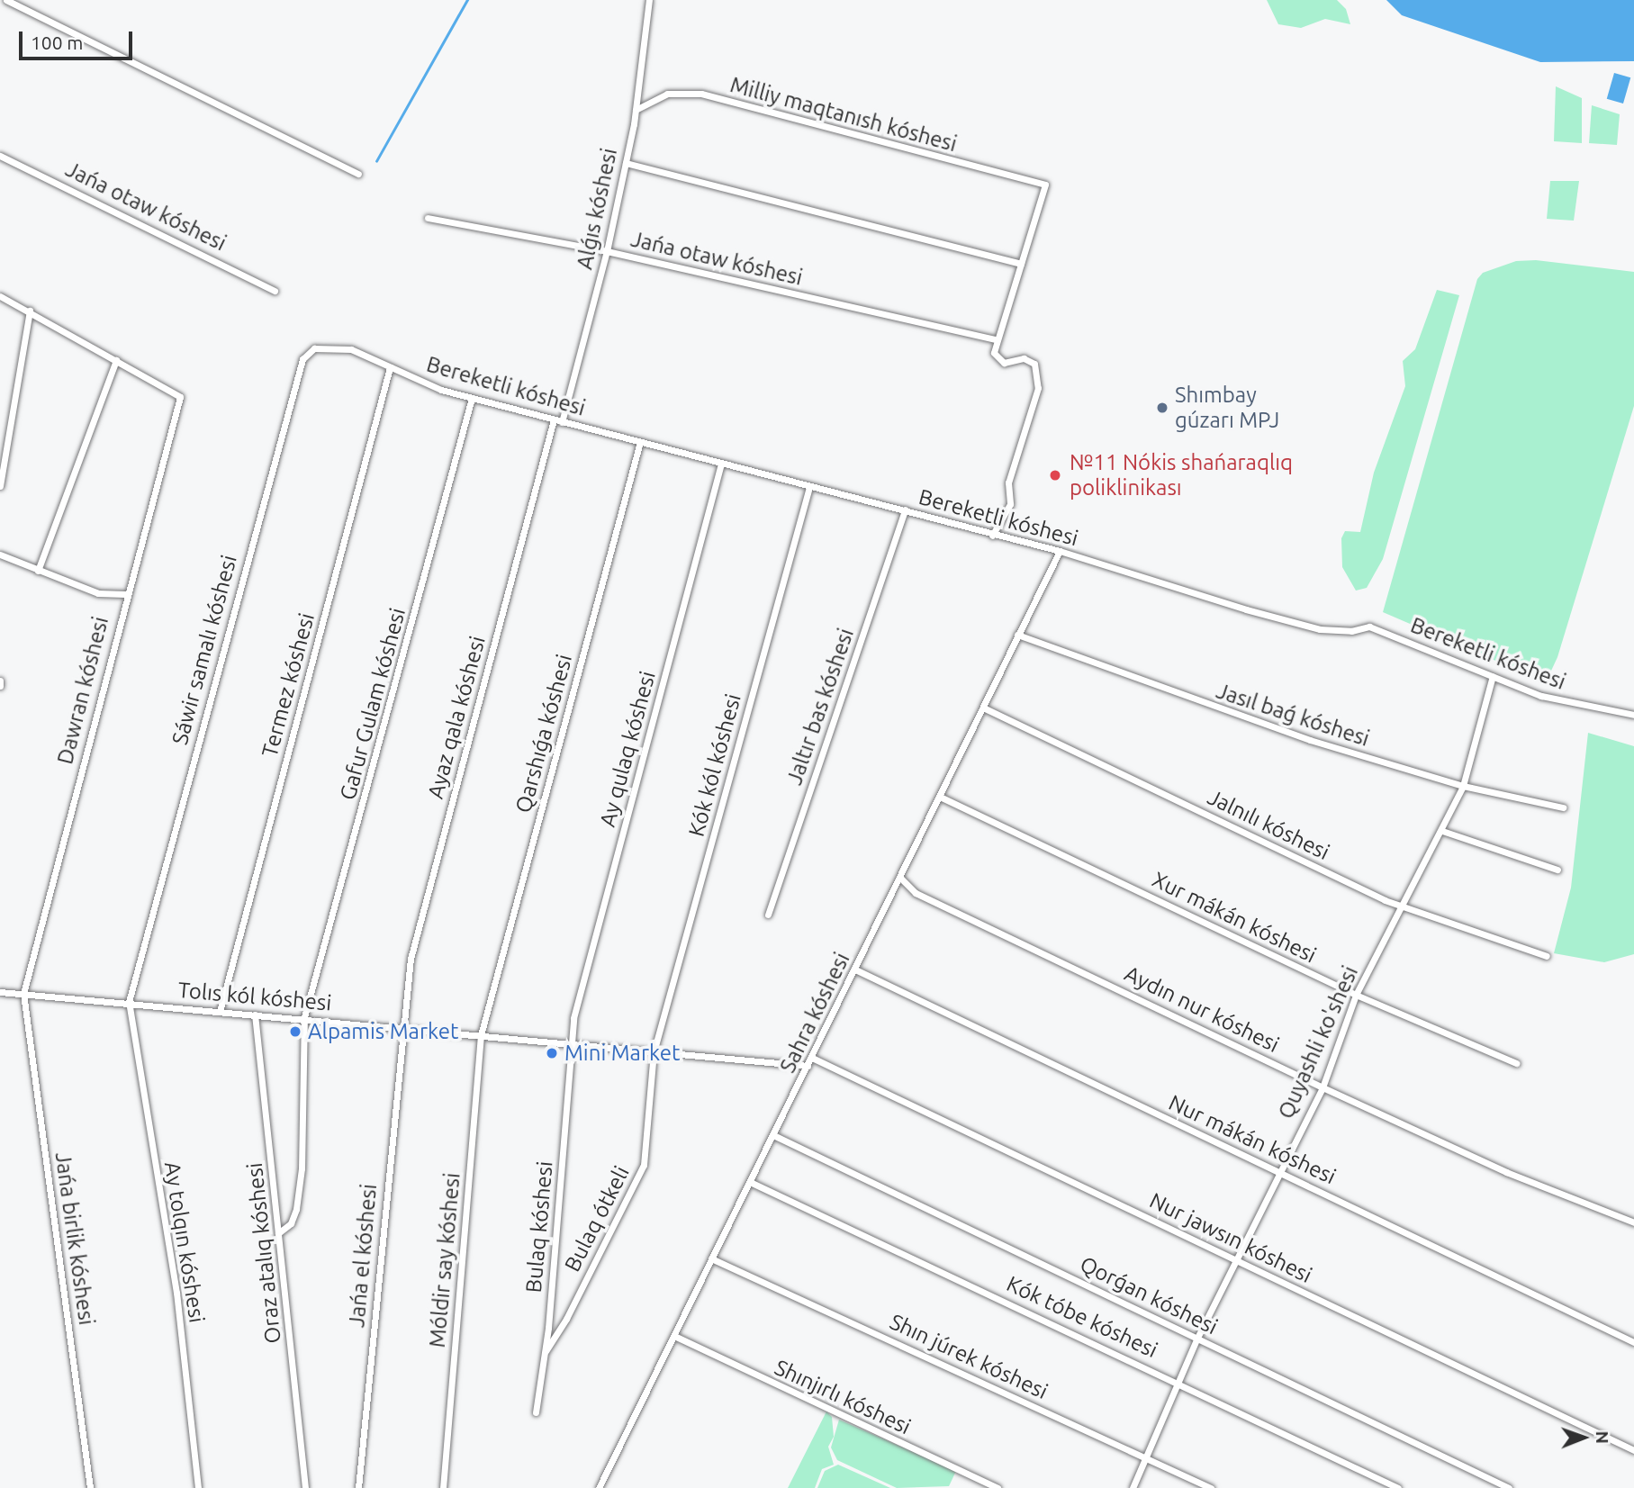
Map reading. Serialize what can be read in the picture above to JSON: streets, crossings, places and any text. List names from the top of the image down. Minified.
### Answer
{"streets":{"street":["Milliy maqtanısh kóshesi","Jańa otaw kóshesi","Alǵıs kóshesi","Bereketli kóshesi","Sáwir samalı kóshesi","Termez kóshesi","Dawran kóshesi","Gafur Gulam kóshesi","Jaltır bas kóshesi","Jasıl baǵ kóshesi","Ayaz qala kóshesi","Qarshıǵa kóshesi","Ay qulaq kóshesi","Kók kól kóshesi","Jalnılı kóshesi","Xur mákán kóshesi","Tolıs kól kóshesi","Aydın nur kóshesi","Sahra kóshesi","Quyashli ko'shesi","Nur mákán kóshesi","Bulaq ótkeli","Bulaq kóshesi","Nur jawsın kóshesi","Jańa birlik kóshesi","Ay tolqın kóshesi","Oraz atalıq kóshesi","Jańa el kóshesi","Móldir say kóshesi","Qorǵan kóshesi","Kók tóbe kóshesi","Shın júrek kóshesi","Shınjırlı kóshesi"]},"crossings":[["Milliy maqtanısh kóshesi","Alǵıs kóshesi"],["Jańa otaw kóshesi","Alǵıs kóshesi"],["Alǵıs kóshesi","Bereketli kóshesi"],["Bereketli kóshesi","Sáwir samalı kóshesi"],["Bereketli kóshesi","Termez kóshesi"],["Bereketli kóshesi","Gafur Gulam kóshesi"],["Bereketli kóshesi","Jaltır bas kóshesi"],["Bereketli kóshesi","Ayaz qala kóshesi"],["Bereketli kóshesi","Qarshıǵa kóshesi"],["Bereketli kóshesi","Ay qulaq kóshesi"],["Bereketli kóshesi","Kók kól kóshesi"],["Bereketli kóshesi","Sahra kóshesi"],["Bereketli kóshesi","Quyashli ko'shesi"],["Sáwir samalı kóshesi","Tolıs kól kóshesi"],["Sáwir samalı kóshesi","Ay tolqın kóshesi"],["Termez kóshesi","Tolıs kól kóshesi"],["Dawran kóshesi","Tolıs kól kóshesi"],["Dawran kóshesi","Jańa birlik kóshesi"],["Gafur Gulam kóshesi","Tolıs kól kóshesi"],["Gafur Gulam kóshesi","Oraz atalıq kóshesi"],["Jasıl baǵ kóshesi","Sahra kóshesi"],["Jasıl baǵ kóshesi","Quyashli ko'shesi"],["Ayaz qala kóshesi","Tolıs kól kóshesi"],["Ayaz qala kóshesi","Jańa el kóshesi"],["Qarshıǵa kóshesi","Tolıs kól kóshesi"],["Qarshıǵa kóshesi","Móldir say kóshesi"],["Ay qulaq kóshesi","Tolıs kól kóshesi"],["Ay qulaq kóshesi","Bulaq kóshesi"],["Kók kól kóshesi","Tolıs kól kóshesi"],["Kók kól kóshesi","Bulaq ótkeli"],["Jalnılı kóshesi","Sahra kóshesi"],["Jalnılı kóshesi","Quyashli ko'shesi"],["Xur mákán kóshesi","Sahra kóshesi"],["Xur mákán kóshesi","Quyashli ko'shesi"],["Tolıs kól kóshesi","Sahra kóshesi"],["Tolıs kól kóshesi","Bulaq ótkeli"],["Tolıs kól kóshesi","Bulaq kóshesi"],["Tolıs kól kóshesi","Jańa birlik kóshesi"],["Tolıs kól kóshesi","Ay tolqın kóshesi"],["Tolıs kól kóshesi","Oraz atalıq kóshesi"],["Tolıs kól kóshesi","Jańa el kóshesi"],["Tolıs kól kóshesi","Móldir say kóshesi"],["Aydın nur kóshesi","Sahra kóshesi"],["Aydın nur kóshesi","Quyashli ko'shesi"],["Sahra kóshesi","Nur mákán kóshesi"],["Sahra kóshesi","Nur jawsın kóshesi"],["Sahra kóshesi","Qorǵan kóshesi"],["Sahra kóshesi","Kók tóbe kóshesi"],["Sahra kóshesi","Shın júrek kóshesi"],["Sahra kóshesi","Shınjırlı kóshesi"],["Quyashli ko'shesi","Nur mákán kóshesi"],["Quyashli ko'shesi","Nur jawsın kóshesi"],["Quyashli ko'shesi","Qorǵan kóshesi"],["Quyashli ko'shesi","Kók tóbe kóshesi"],["Quyashli ko'shesi","Shın júrek kóshesi"],["Bulaq ótkeli","Bulaq kóshesi"]],"places":["Shımbay gúzarı MPJ","№11 Nókis shańaraqlıq poliklinikası","Alpamis Market","Mini Market"],"scale_bar":"100 m","north":"right"}
